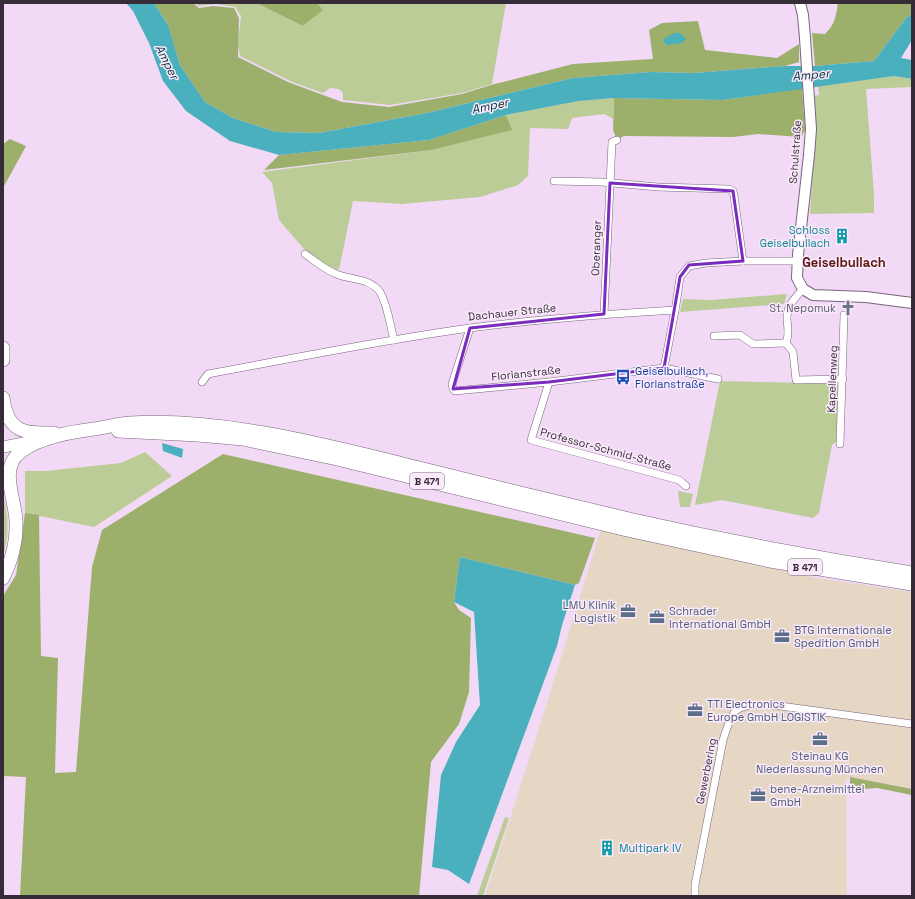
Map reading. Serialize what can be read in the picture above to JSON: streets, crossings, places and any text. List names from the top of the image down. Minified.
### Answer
{"streets":{"highway":["B 471"],"street":["Schulstraße","Oberanger","Dachauer Straße","Florianstraße","Kapellenweg","Professor-Schmid-Straße","Gewerbering"]},"crossings":[["Oberanger","Dachauer Straße"],["Dachauer Straße","Florianstraße"],["Florianstraße","Professor-Schmid-Straße"]],"districts":["Geiselbullach"],"water":["Amper"],"places":{"building":["Schloss Geiselbullach","Multipark IV"],"church":["St. Nepomuk"],"bus stop":["Geiselbullach, Florianstraße"],"office":["LMU Klinik Logistik","Schrader International GmbH","BTG Internationale Spedition GmbH","TTI Electronics Europe GmbH LOGISTIK","Steinau KG Niederlassung München","bene-Arzneimittel GmbH"]}}
